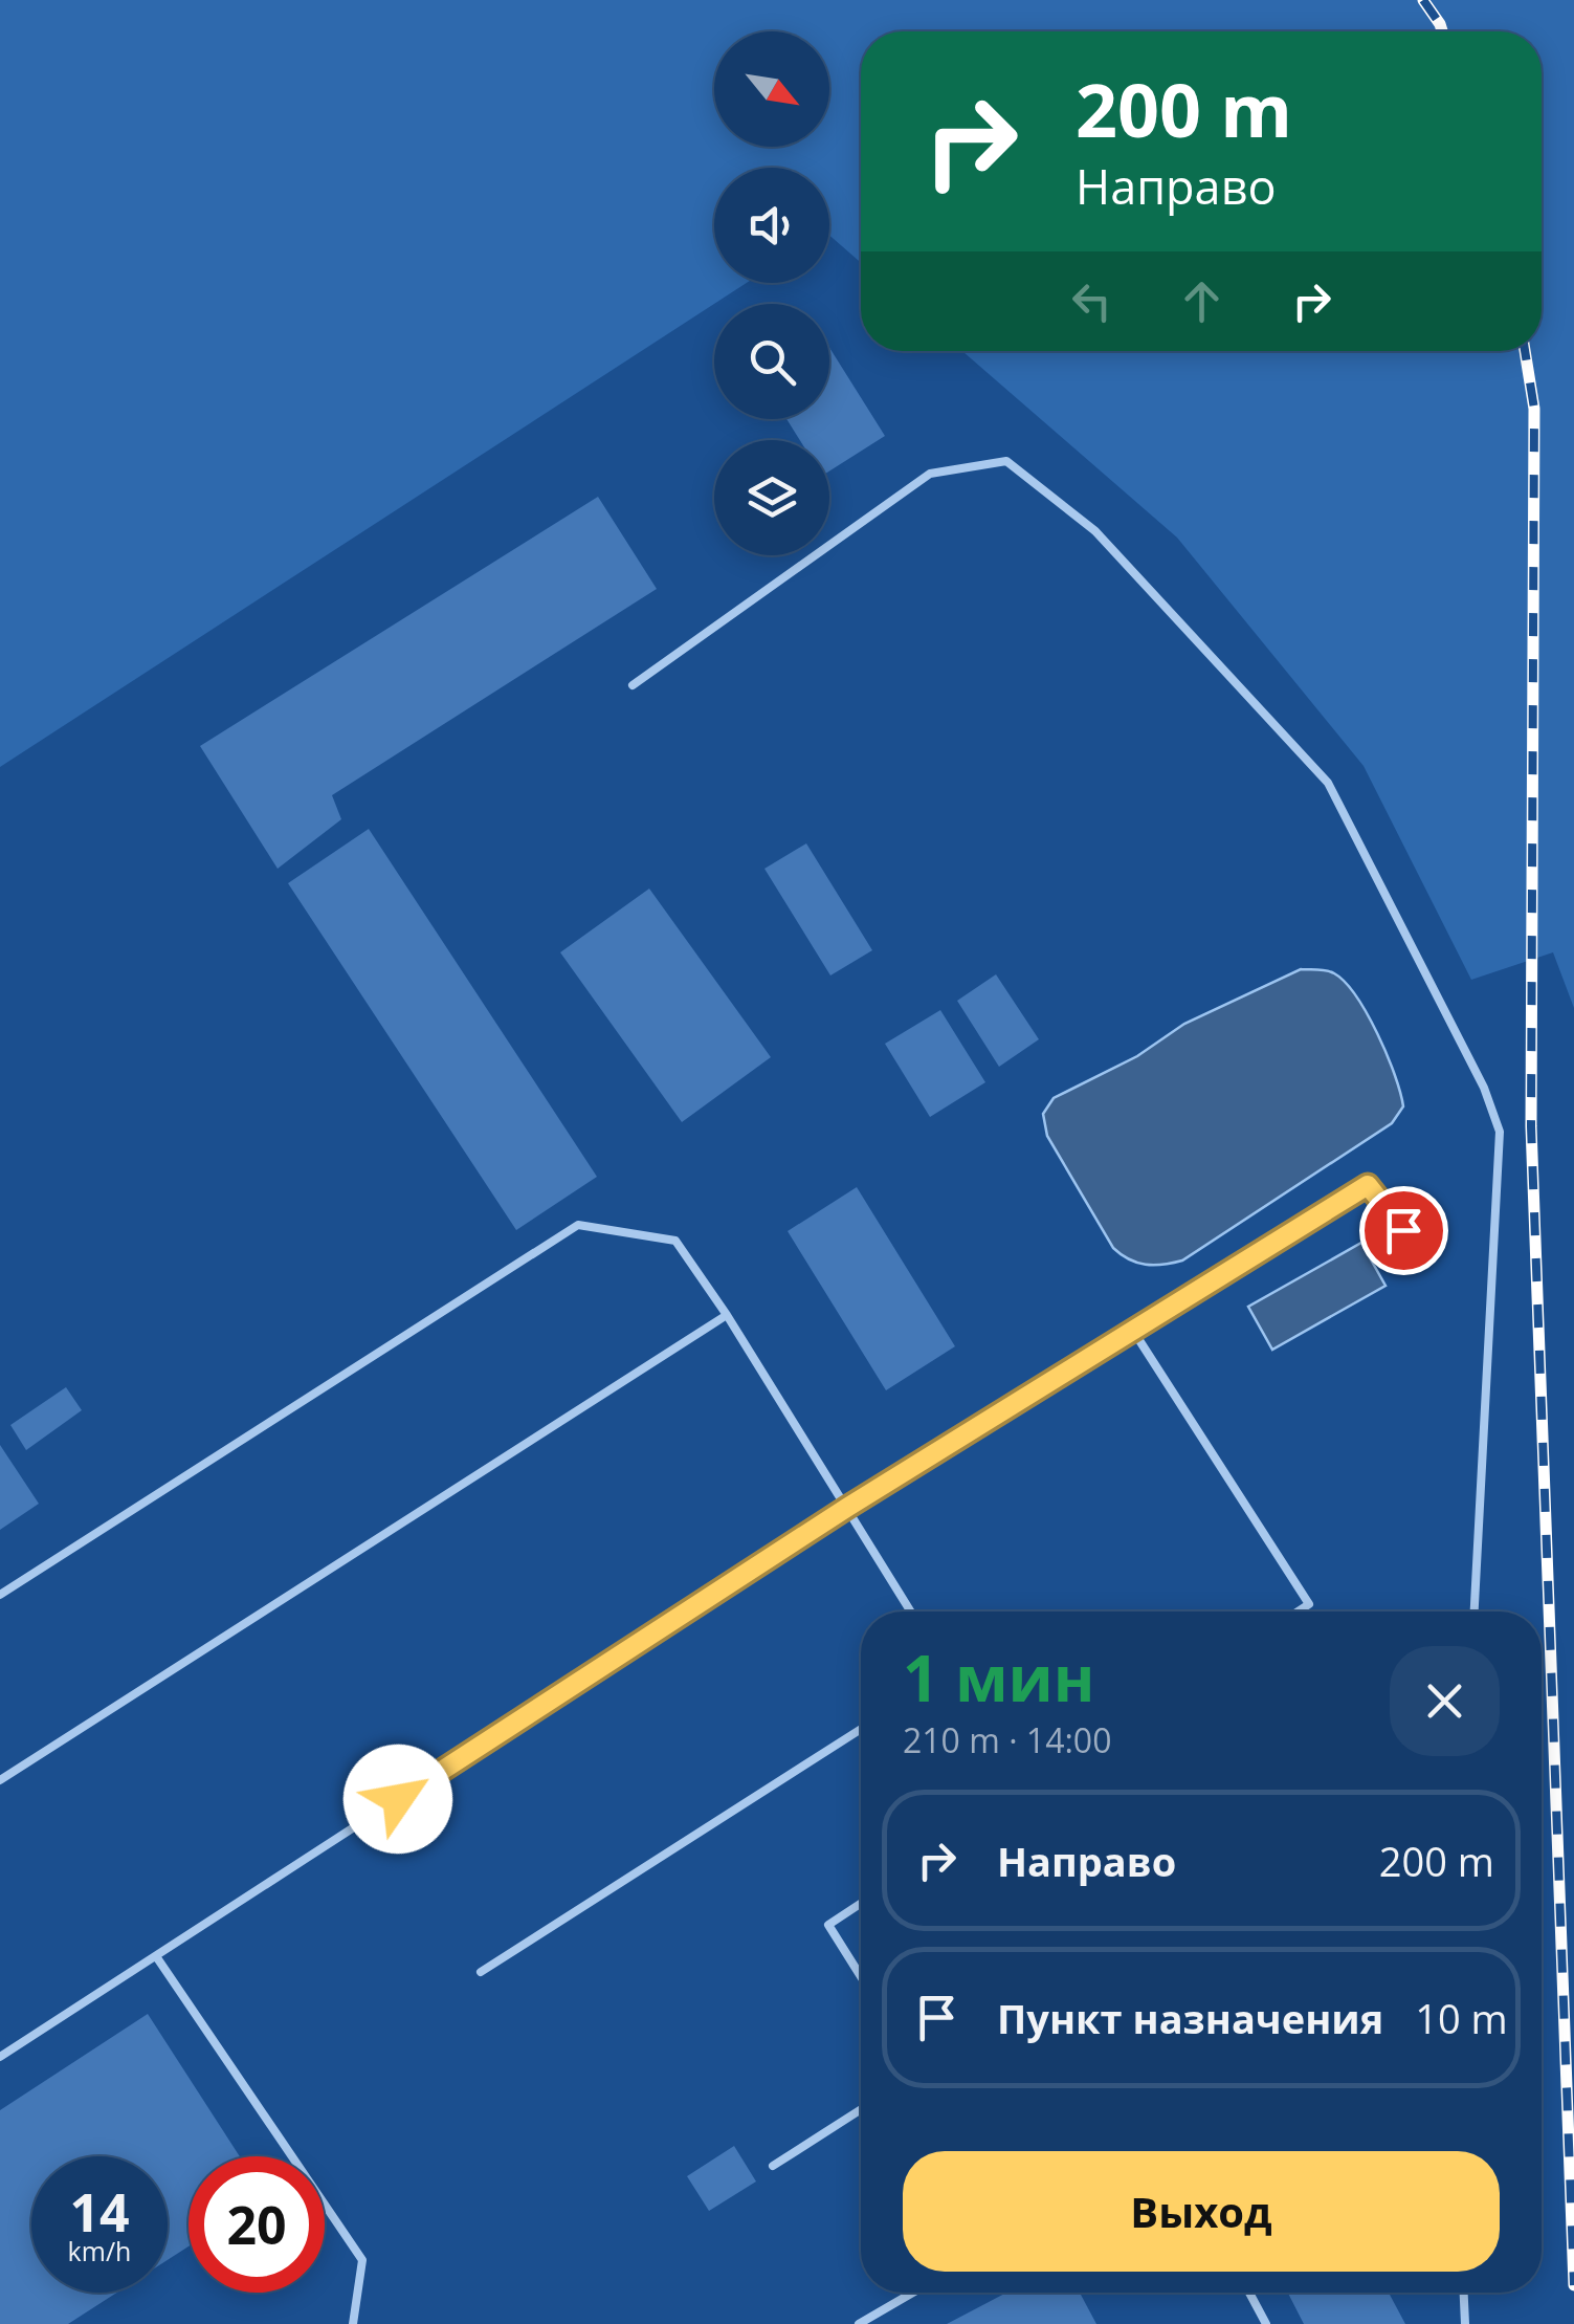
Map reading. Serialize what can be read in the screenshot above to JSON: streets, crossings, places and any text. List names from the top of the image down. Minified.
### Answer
{"north":"bottom right","page":{"turn":["200 m","Направо"],"heading":["1 мин","210 m · 14:00"],"list":[{"name":"Направо","value":"200 m"},{"name":"Пункт назначения","value":"10 m"}],"buttons":"Выход","speed":"14 km/h","limit":"20"}}
